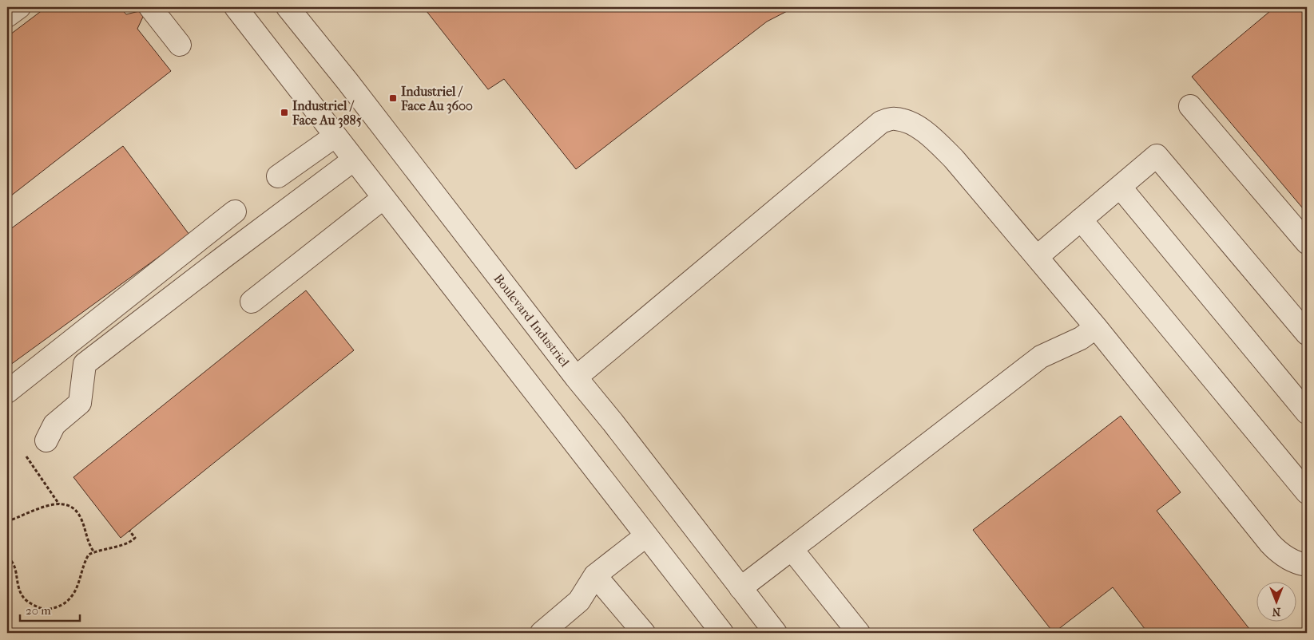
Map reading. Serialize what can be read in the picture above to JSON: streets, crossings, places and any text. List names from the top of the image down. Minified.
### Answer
{"streets":{"street":["Boulevard Industriel"]},"places":{"transit":["Industriel / Face Au 3600","Industriel / Face Au 3885"]},"scale_bar":"20 m","north":"bottom"}
